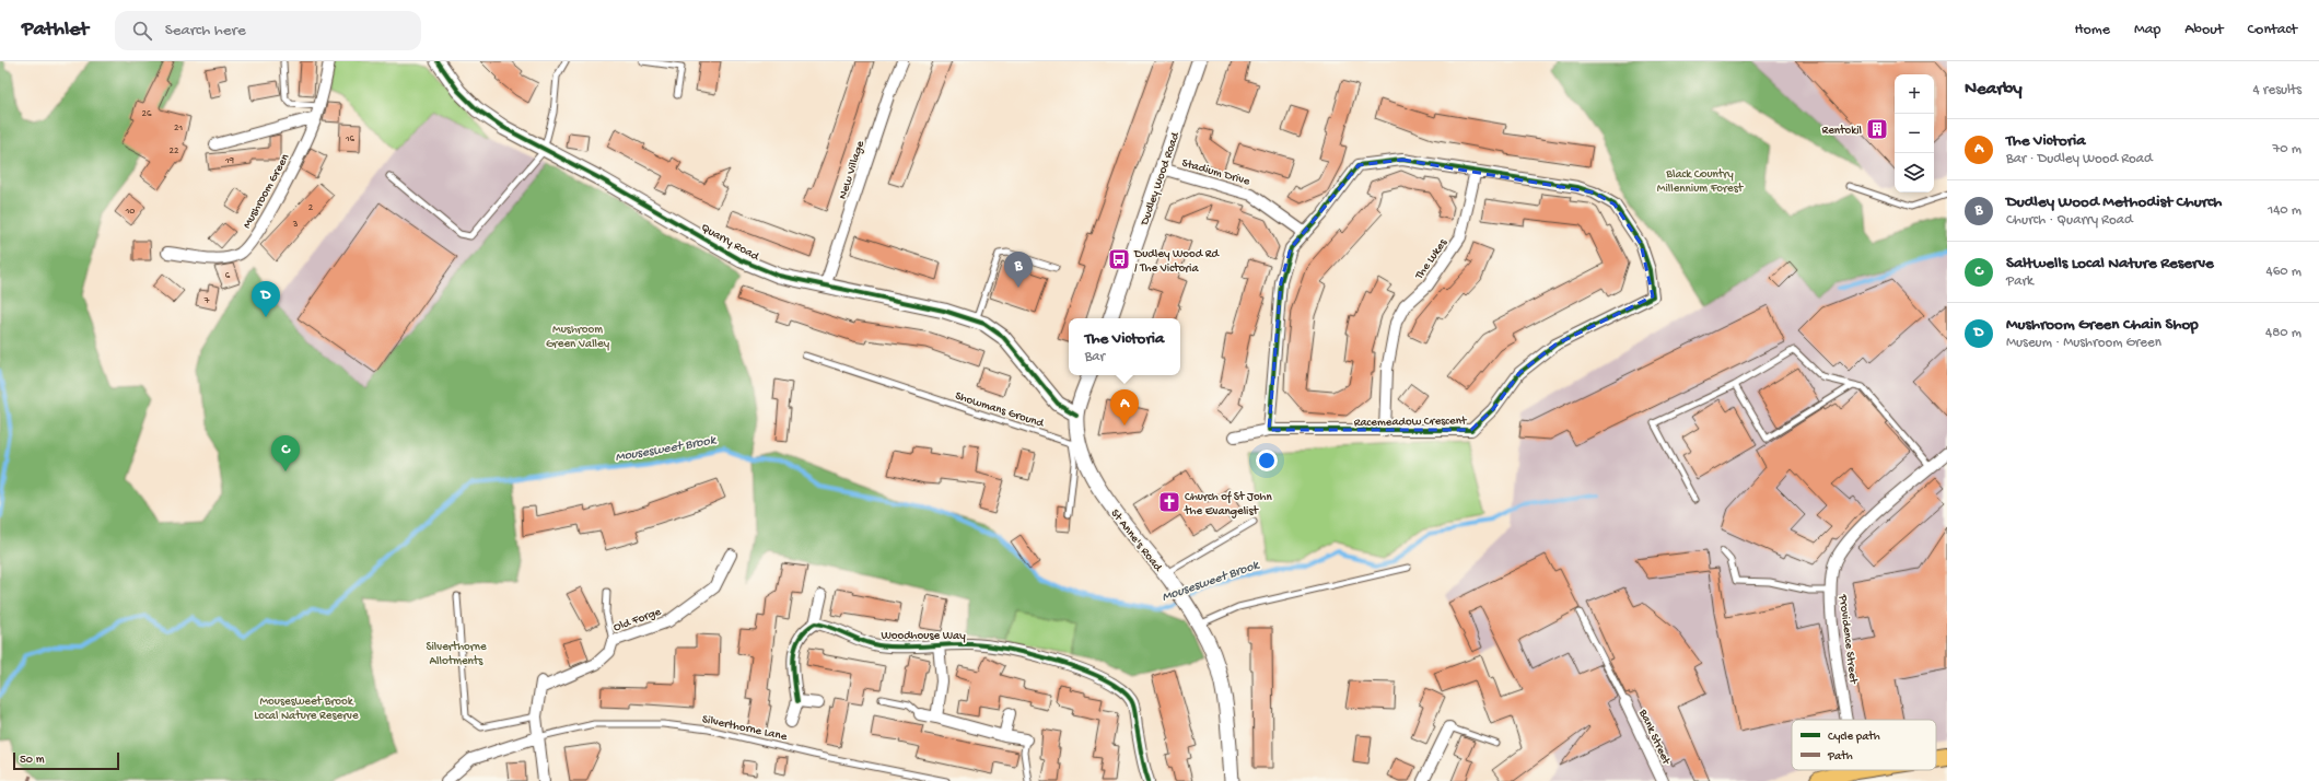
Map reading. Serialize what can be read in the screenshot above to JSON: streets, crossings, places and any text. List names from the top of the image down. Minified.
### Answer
{"streets":{"street":["New Village","Stadium Drive","Dudley Wood Road","Mushroom Green","Quarry Road","The Lukes","Racemeadow Crescent","St Anne's Road","Old Forge","Woodhouse Way","Providence Street","Bank Street"],"lane":["Showmans Ground","Silverthorne Lane"]},"crossings":[["New Village","Quarry Road"],["Stadium Drive","Dudley Wood Road"],["Stadium Drive","Racemeadow Crescent"],["The Lukes","Racemeadow Crescent"],["Showmans Ground","St Anne's Road"]],"water":["Mousesweet Brook"],"parks":["Black Country Millennium Forest","Mushroom Green Valley","Silverthorne Allotments","Mousesweet Brook Local Nature Reserve"],"places":{"building":["Rentokil"],"bus stop":["Dudley Wood Rd / The Victoria"],"church":["Church of St John the Evangelist"]},"house_numbers":["26","21","16","22","19","2","10","3","6","7"],"legend":["Cycle path","Path"],"scale_bar":"50 m","page":{"header":"Pathlet","search":"Search here","nav":["Home","Map","About","Contact"],"heading":["Nearby","4 results"],"map_buttons":["+","−"],"list":[{"mark":"A","name":"The Victoria","note":"Bar · Dudley Wood Road","value":"70 m"},{"mark":"B","name":"Dudley Wood Methodist Church","note":"Church · Quarry Road","value":"140 m"},{"mark":"C","name":"Saltwells Local Nature Reserve","note":"Park","value":"460 m"},{"mark":"D","name":"Mushroom Green Chain Shop","note":"Museum · Mushroom Green","value":"480 m"}],"pins":["B","D","A","C"],"popup":["The Victoria","Bar"],"scale":"50 m"}}
